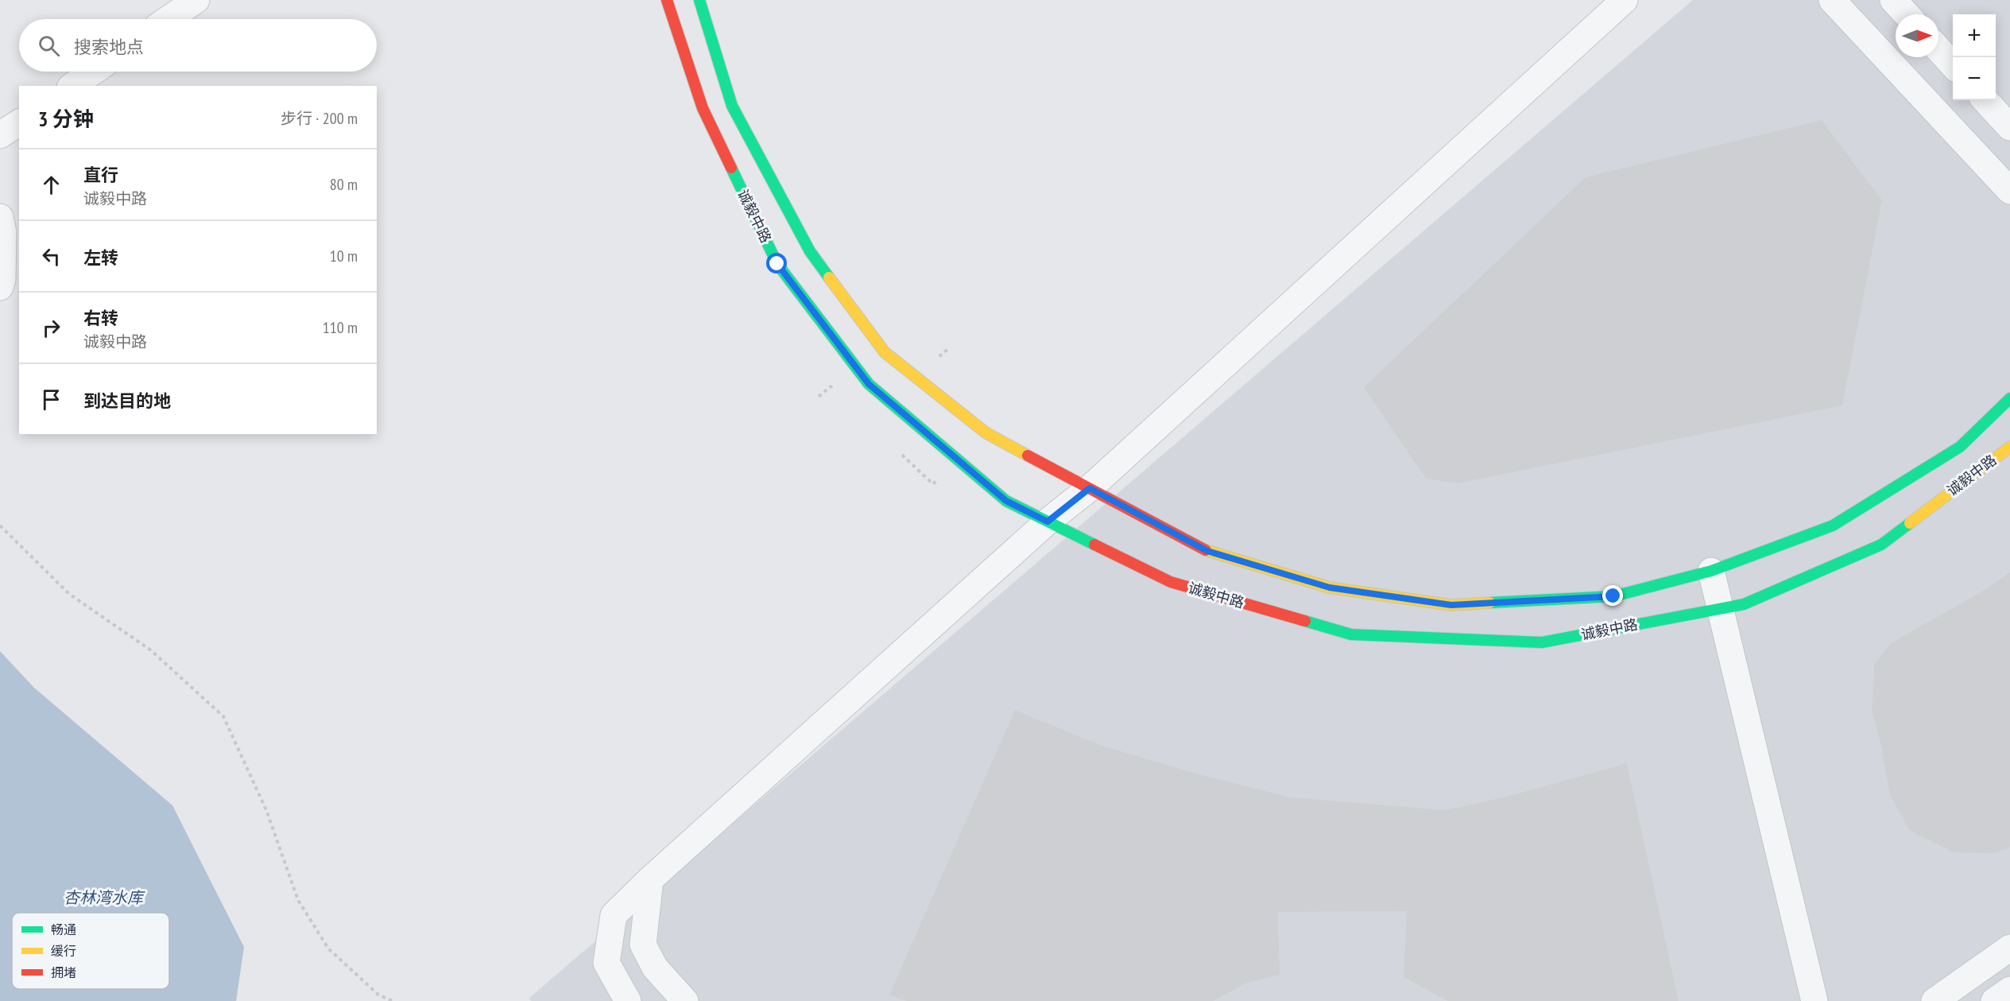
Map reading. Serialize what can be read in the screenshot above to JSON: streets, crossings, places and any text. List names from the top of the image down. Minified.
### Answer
{"streets":{"street":["诚毅中路"]},"water":["杏林湾水库"],"legend":["畅通","缓行","拥堵"],"north":"right","page":{"map_buttons":["+","−"],"search":"搜索地点","heading":["3 分钟","步行 · 200 m"],"list":[["直行","诚毅中路","80 m"],["左转","10 m"],["右转","诚毅中路","110 m"],"到达目的地"]}}
